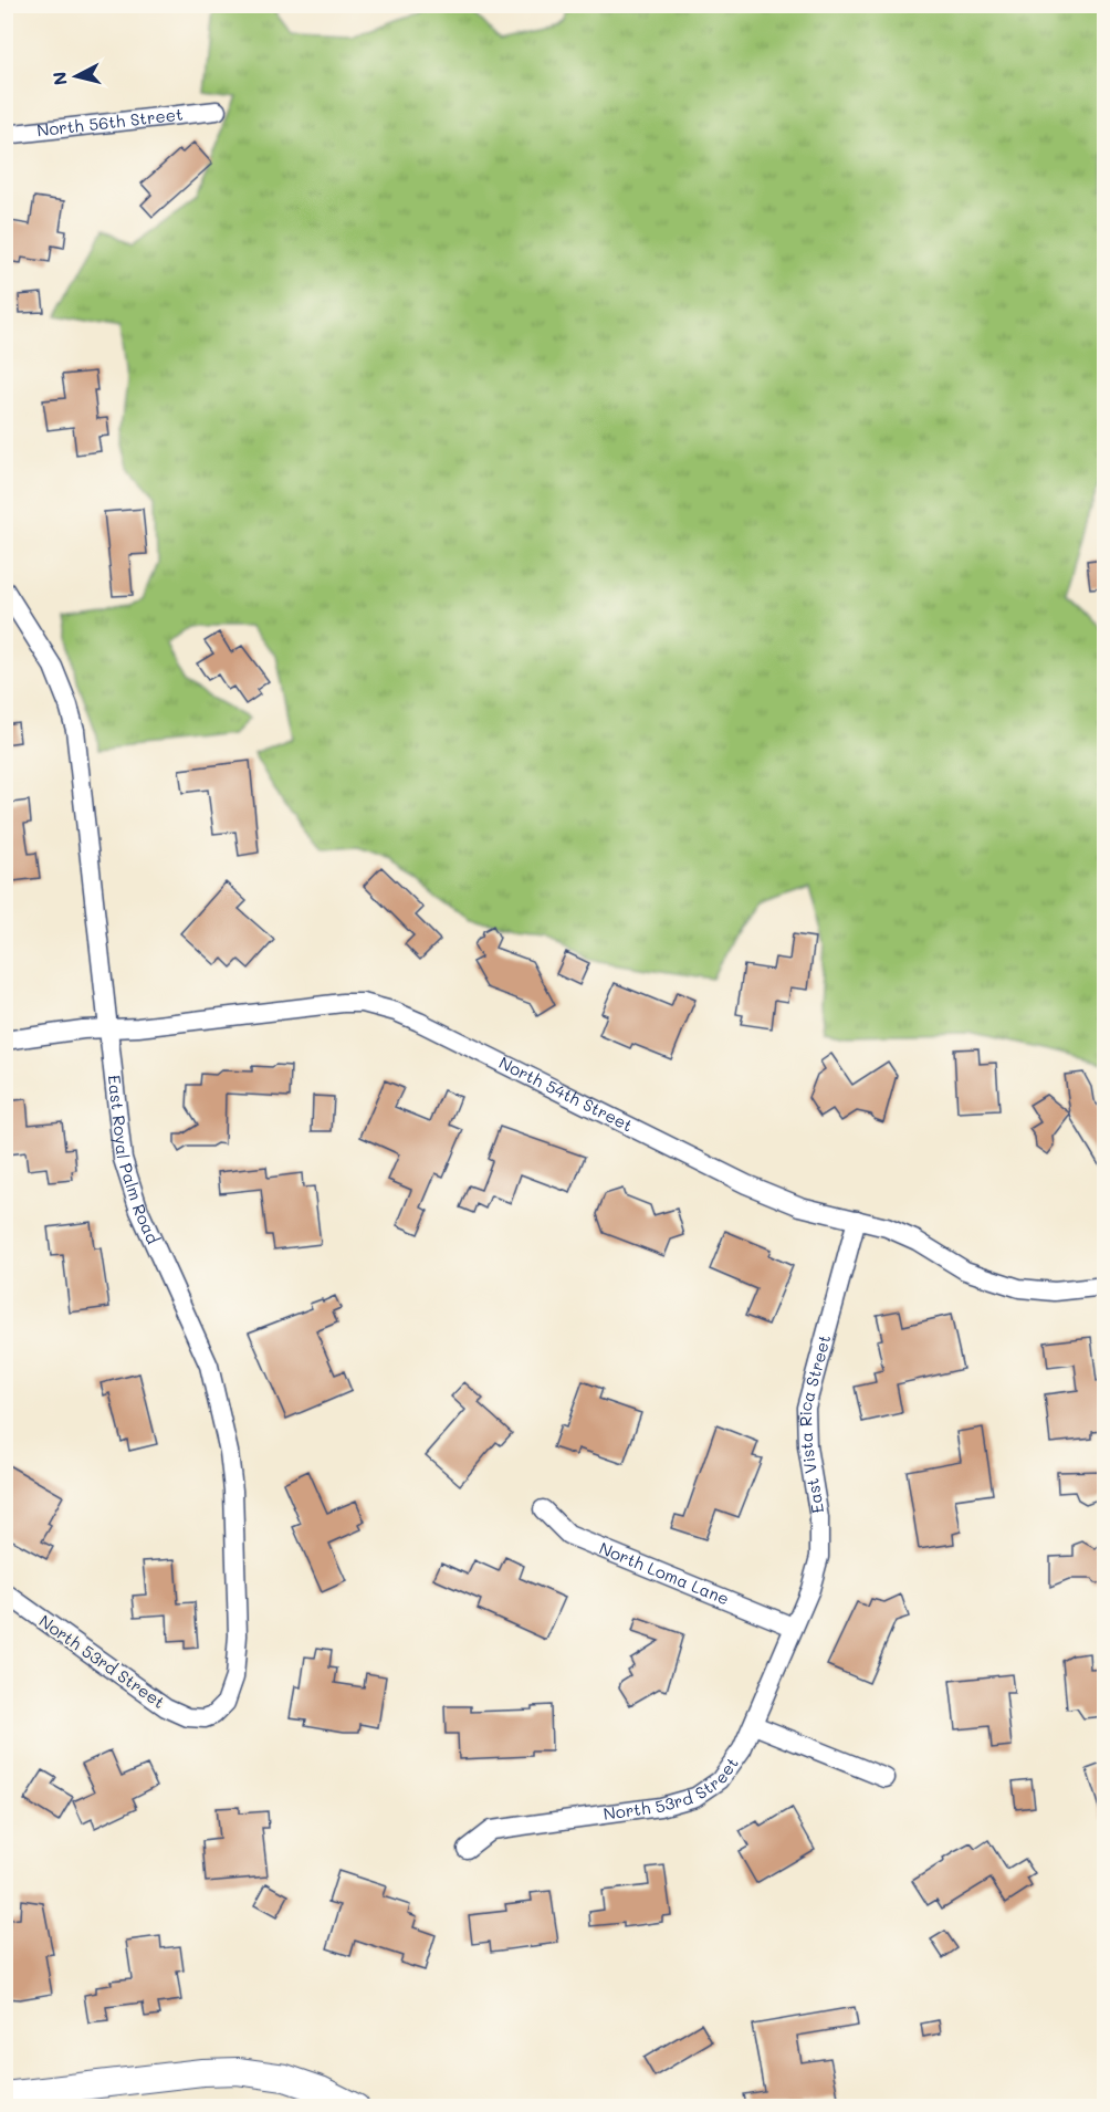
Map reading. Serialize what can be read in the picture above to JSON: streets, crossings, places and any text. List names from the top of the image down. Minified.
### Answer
{"streets":{"street":["North 56th Street","North 54th Street","East Royal Palm Road","East Vista Rica Street","North Loma Lane","North 53rd Street"]},"crossings":[["North 54th Street","East Royal Palm Road"],["North 54th Street","East Vista Rica Street"],["East Royal Palm Road","North 53rd Street"],["East Vista Rica Street","North Loma Lane"],["East Vista Rica Street","North 53rd Street"],["North Loma Lane","North 53rd Street"]],"north":"left"}
